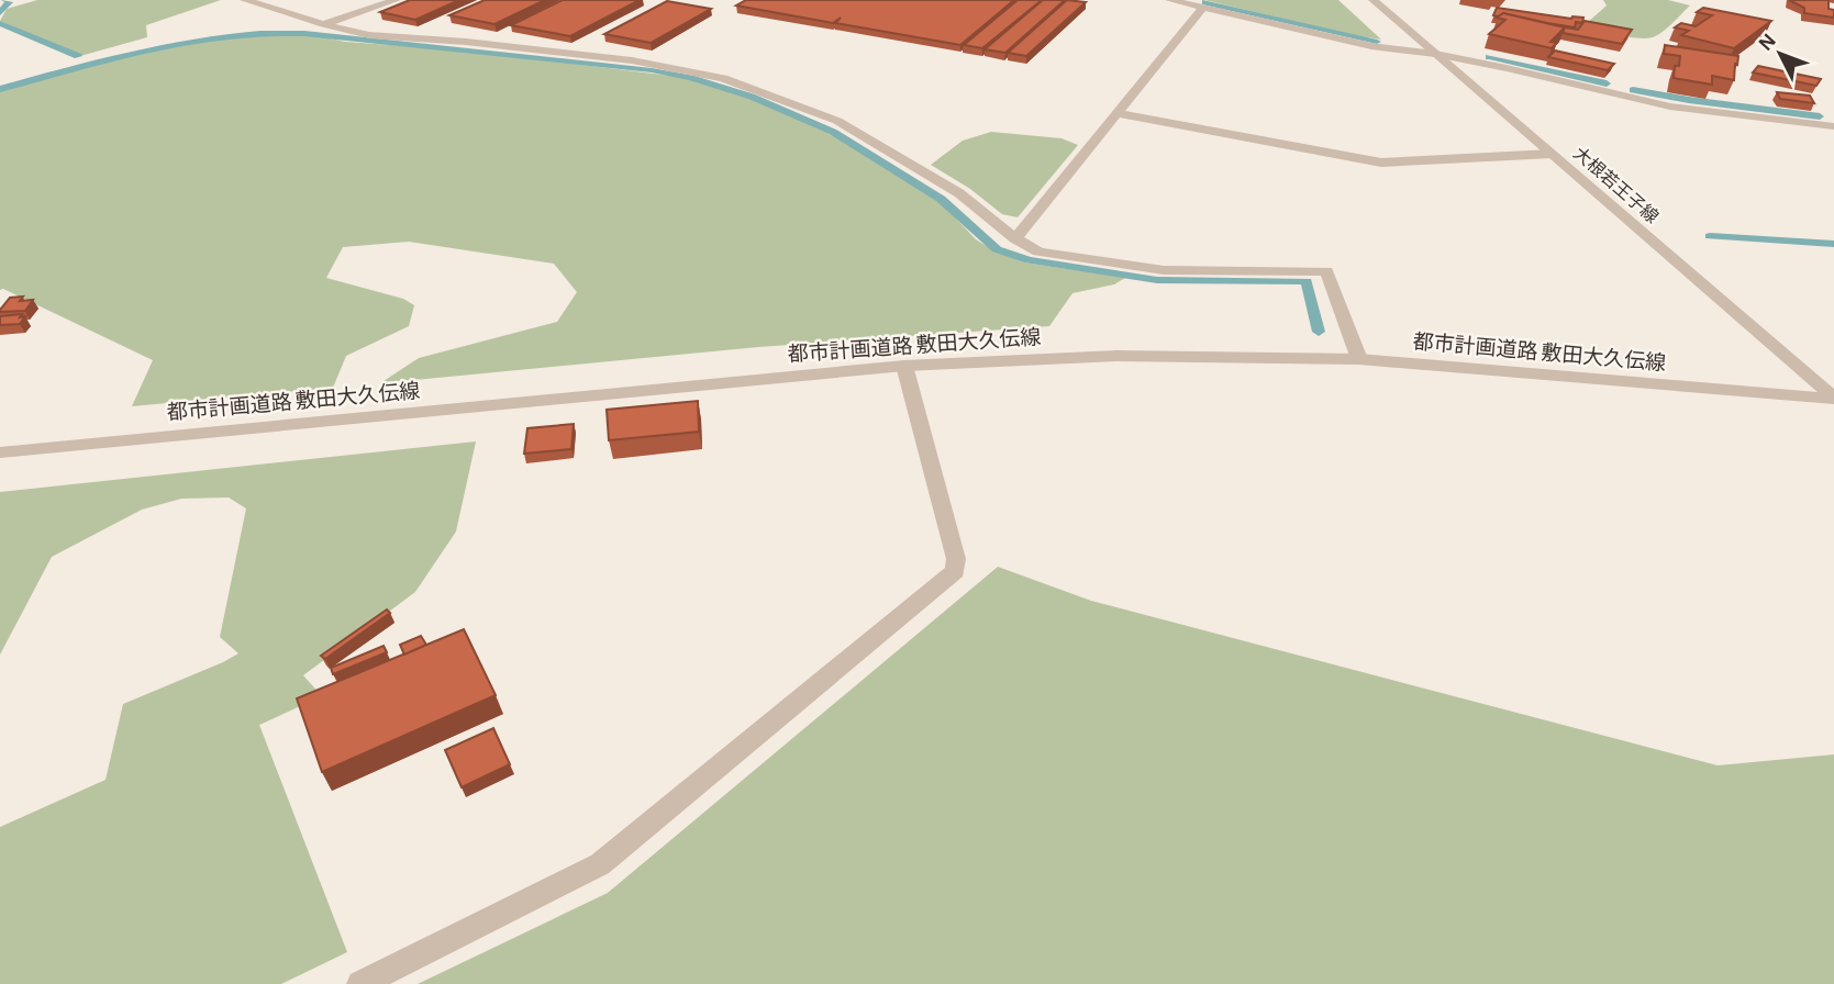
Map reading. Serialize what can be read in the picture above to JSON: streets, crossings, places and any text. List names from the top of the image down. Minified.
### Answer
{"streets":{"street":["大根若王子線","都市計画道路 敷田大久伝線"]},"crossings":[["大根若王子線","都市計画道路 敷田大久伝線"]],"north":"top left"}
